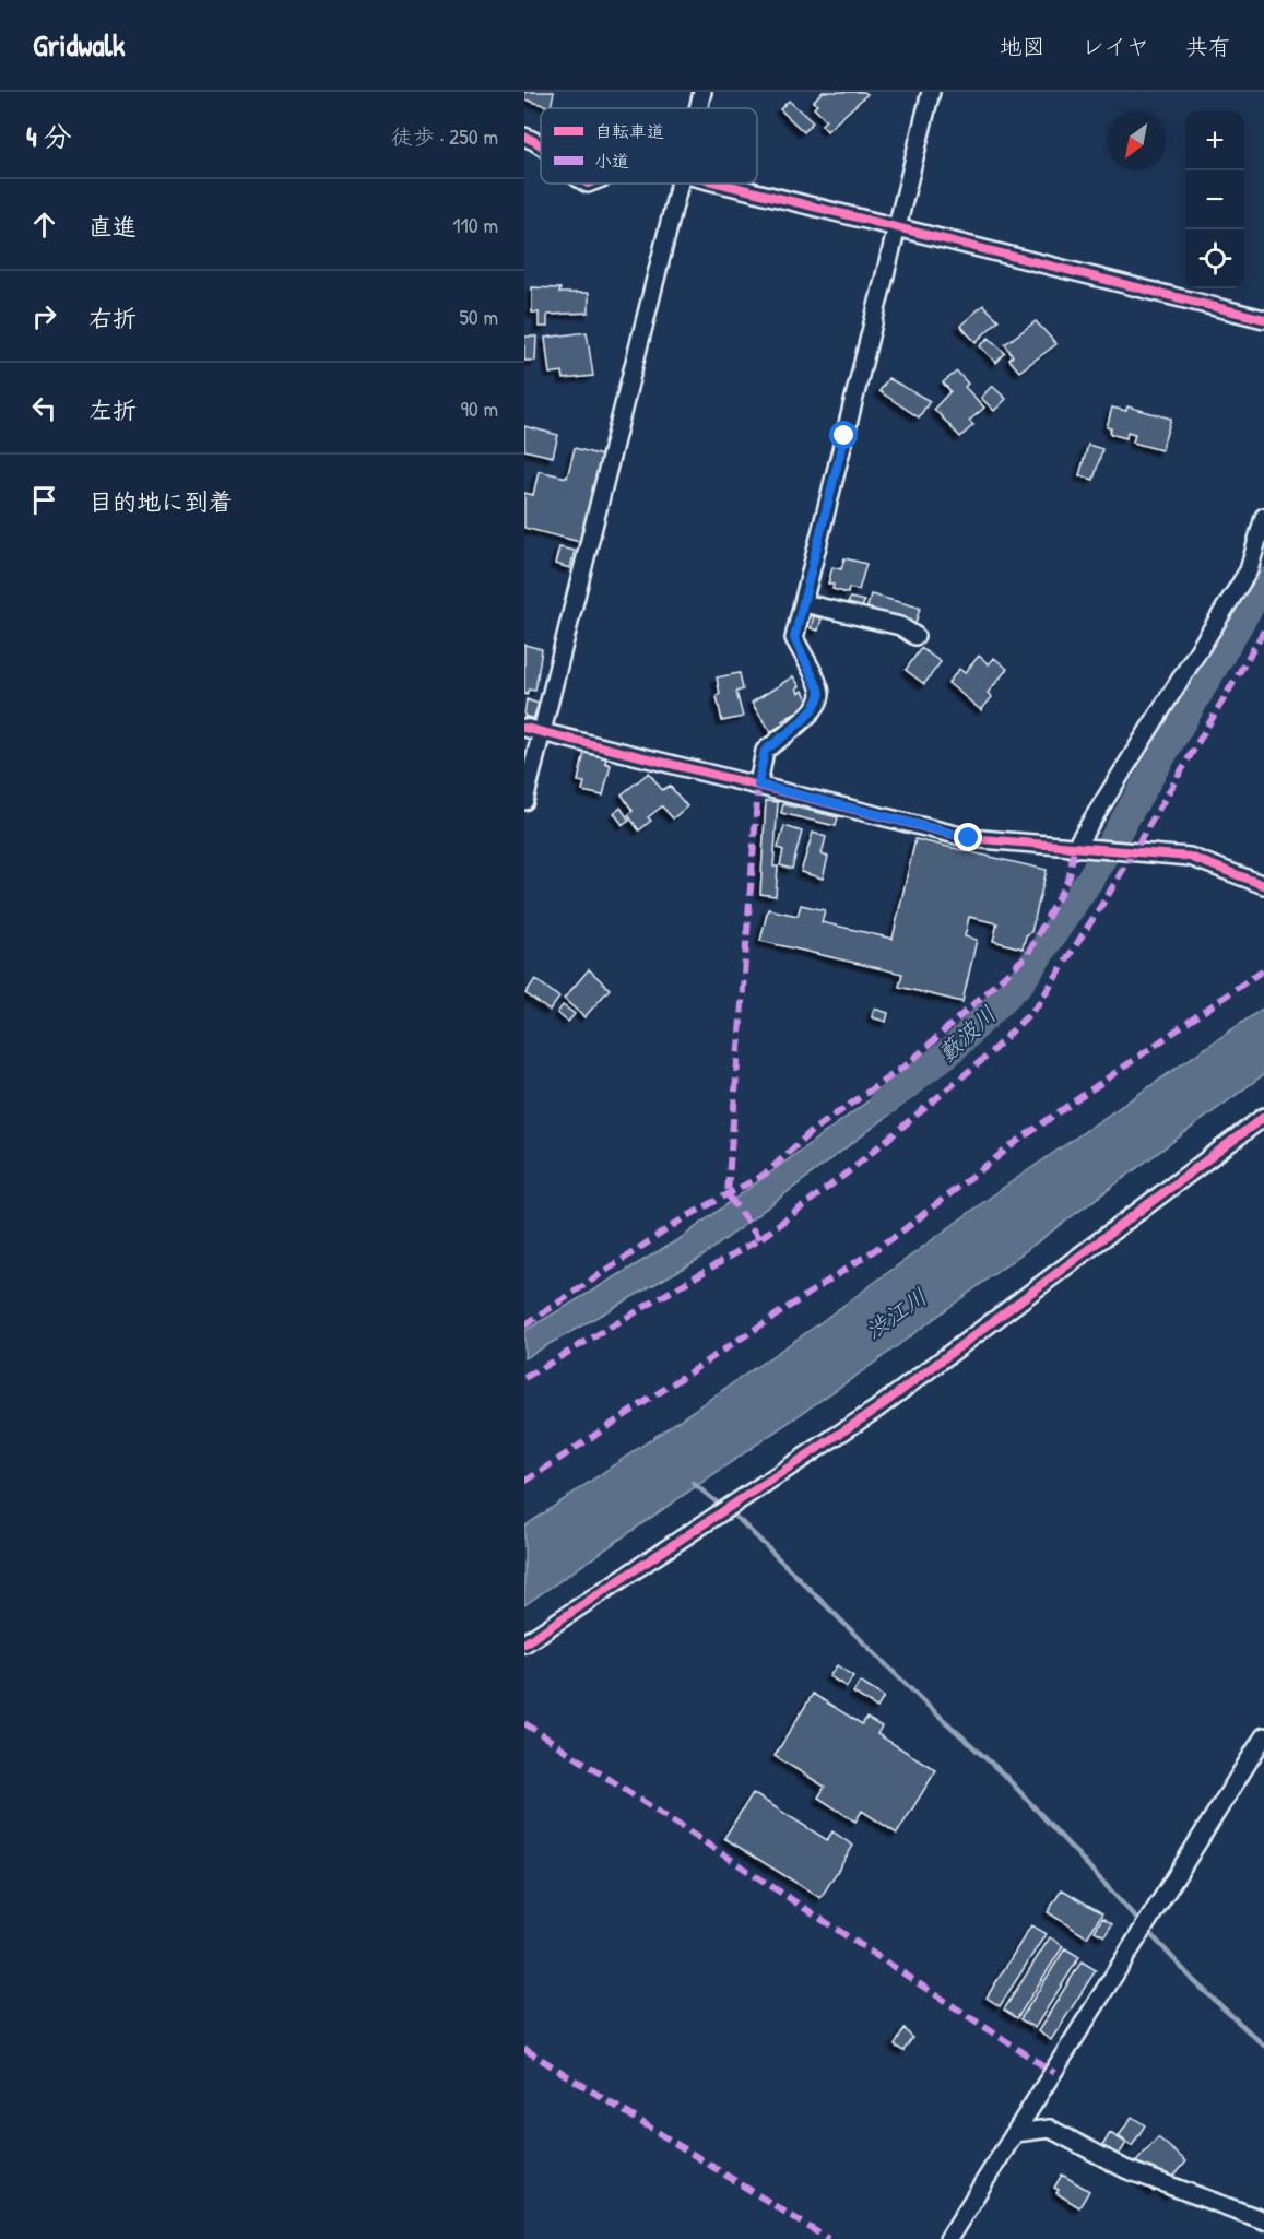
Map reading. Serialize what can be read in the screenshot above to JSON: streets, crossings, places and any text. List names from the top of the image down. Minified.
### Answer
{"water":["藪波川","渋江川"],"legend":["自転車道","小道"],"north":"bottom left","page":{"header":"Gridwalk","nav":["地図","レイヤ","共有"],"heading":["4 分","徒歩 · 250 m"],"map_buttons":["+","−"],"list":[["直進","110 m"],["右折","50 m"],["左折","90 m"],"目的地に到着"]}}
